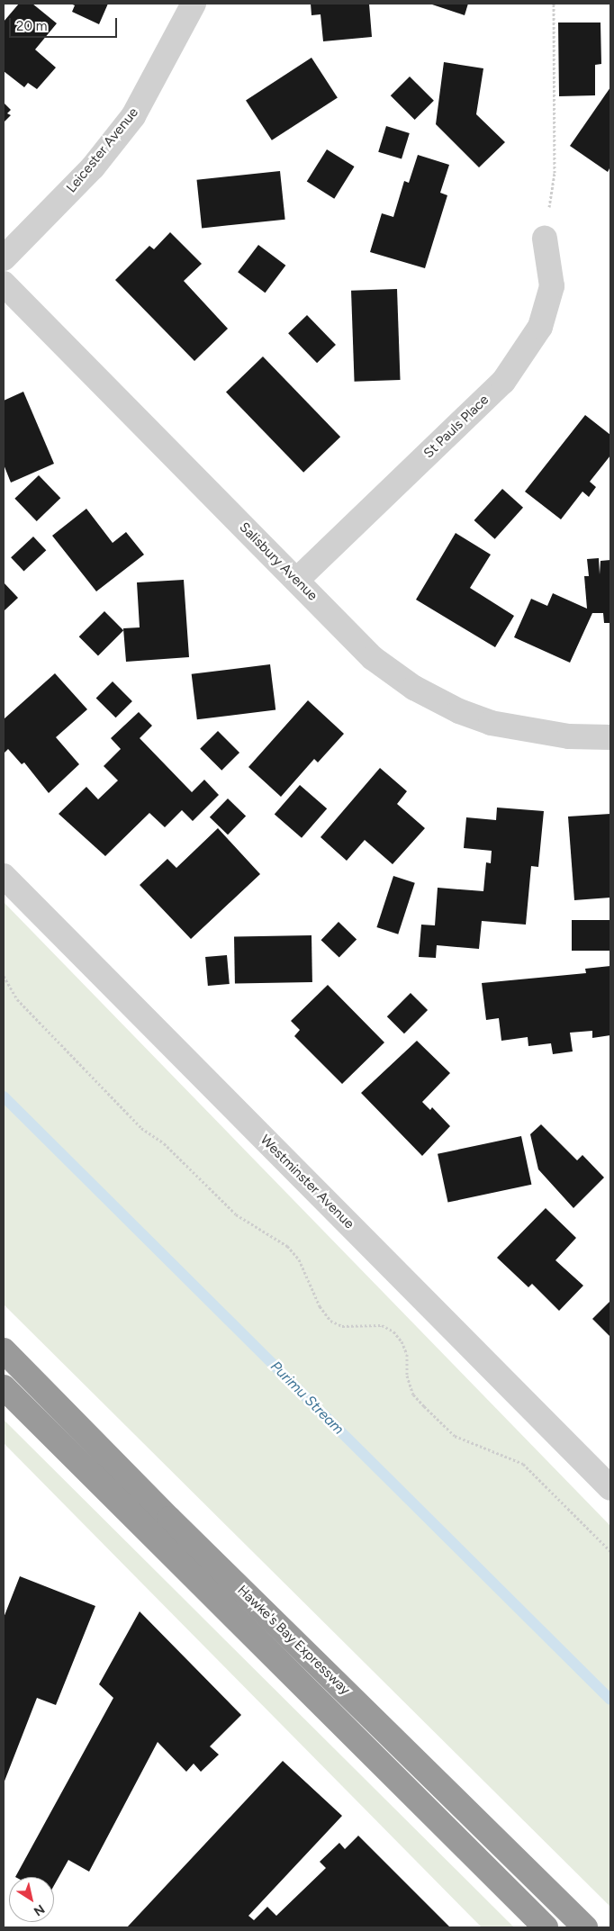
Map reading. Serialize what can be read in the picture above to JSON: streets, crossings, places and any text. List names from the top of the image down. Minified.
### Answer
{"streets":{"highway":["Hawke's Bay Expressway"],"street":["Leicester Avenue","St Pauls Place","Salisbury Avenue","Westminster Avenue"]},"crossings":[["St Pauls Place","Salisbury Avenue"]],"water":["Purimu Stream"],"scale_bar":"20 m","north":"bottom right"}
